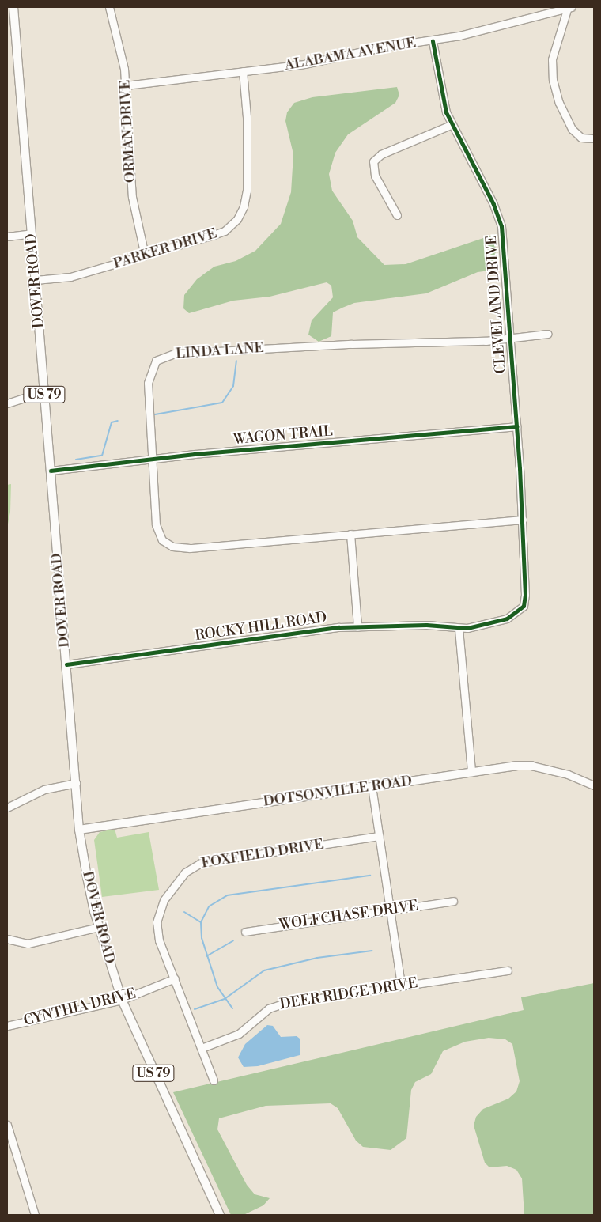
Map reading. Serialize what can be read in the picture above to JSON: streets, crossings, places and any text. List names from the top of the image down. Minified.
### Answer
{"streets":{"main road":["DOVER ROAD","US 79","DOTSONVILLE ROAD"],"street":["ALABAMA AVENUE","ORMAN DRIVE","PARKER DRIVE","CLEVELAND DRIVE","LINDA LANE","WAGON TRAIL","ROCKY HILL ROAD","FOXFIELD DRIVE","WOLFCHASE DRIVE","DEER RIDGE DRIVE","CYNTHIA DRIVE"]},"crossings":[["ALABAMA AVENUE","ORMAN DRIVE"],["ALABAMA AVENUE","PARKER DRIVE"],["ALABAMA AVENUE","CLEVELAND DRIVE"],["ORMAN DRIVE","PARKER DRIVE"],["PARKER DRIVE","DOVER ROAD"],["DOVER ROAD","WAGON TRAIL"],["DOVER ROAD","ROCKY HILL ROAD"],["DOVER ROAD","DOTSONVILLE ROAD"],["DOVER ROAD","CYNTHIA DRIVE"],["CLEVELAND DRIVE","LINDA LANE"],["CLEVELAND DRIVE","WAGON TRAIL"],["CLEVELAND DRIVE","ROCKY HILL ROAD"],["LINDA LANE","WAGON TRAIL"],["FOXFIELD DRIVE","DEER RIDGE DRIVE"],["FOXFIELD DRIVE","CYNTHIA DRIVE"]]}
